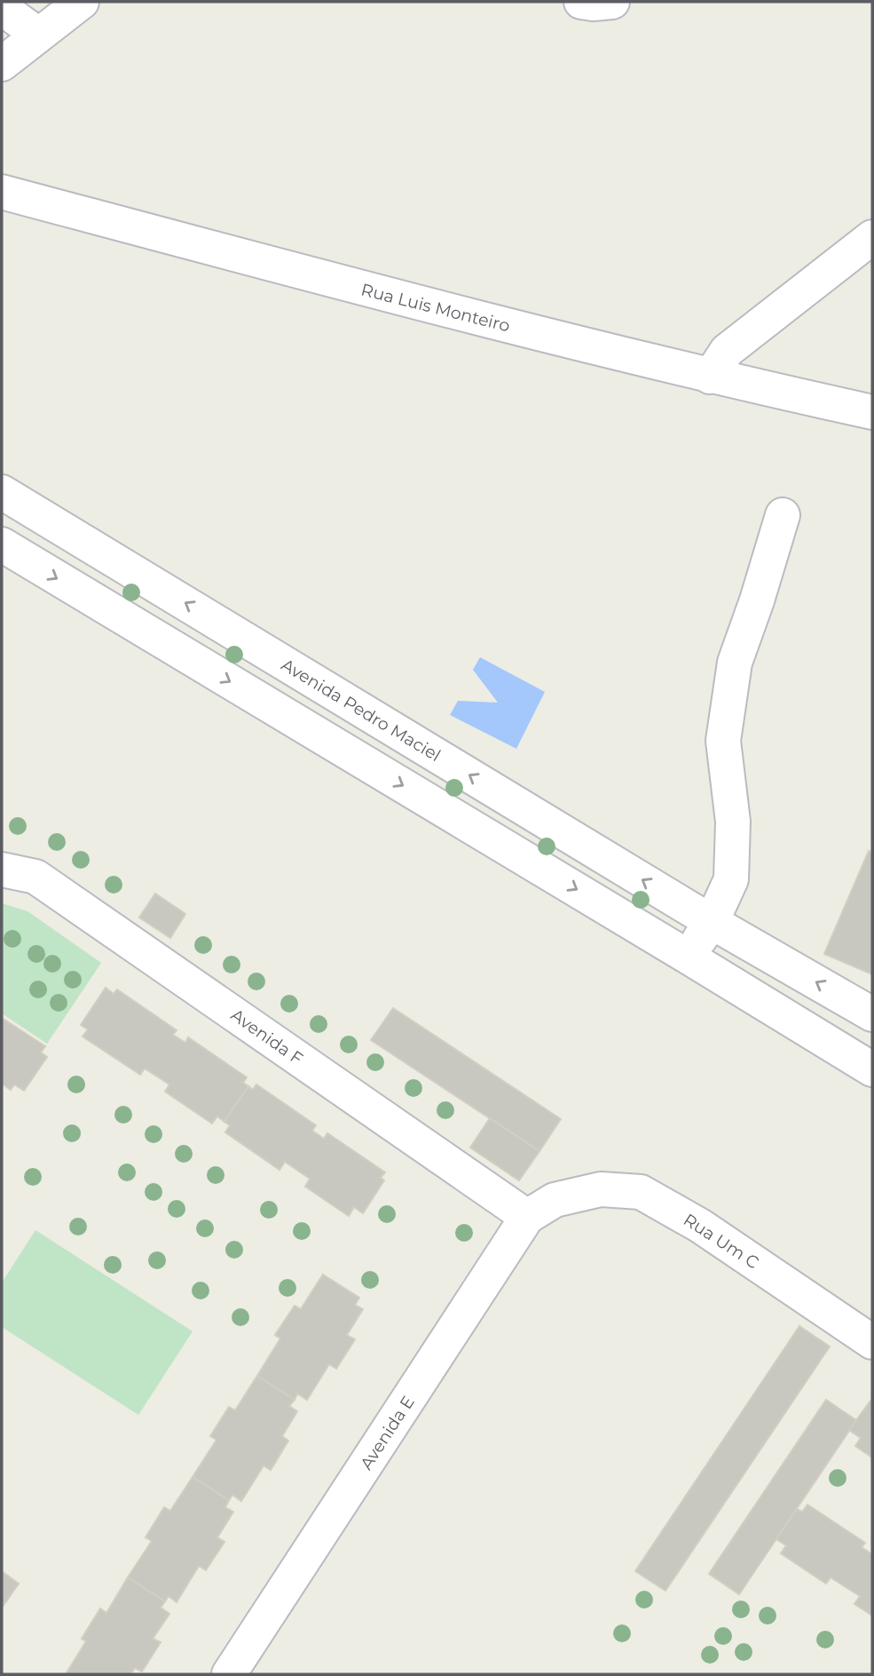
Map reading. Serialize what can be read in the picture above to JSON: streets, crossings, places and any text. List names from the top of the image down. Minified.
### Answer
{"streets":{"street":["Rua Luis Monteiro","Avenida Pedro Maciel","Avenida F","Rua Um C","Avenida E"]},"crossings":[["Avenida F","Rua Um C"],["Avenida F","Avenida E"],["Rua Um C","Avenida E"]]}
